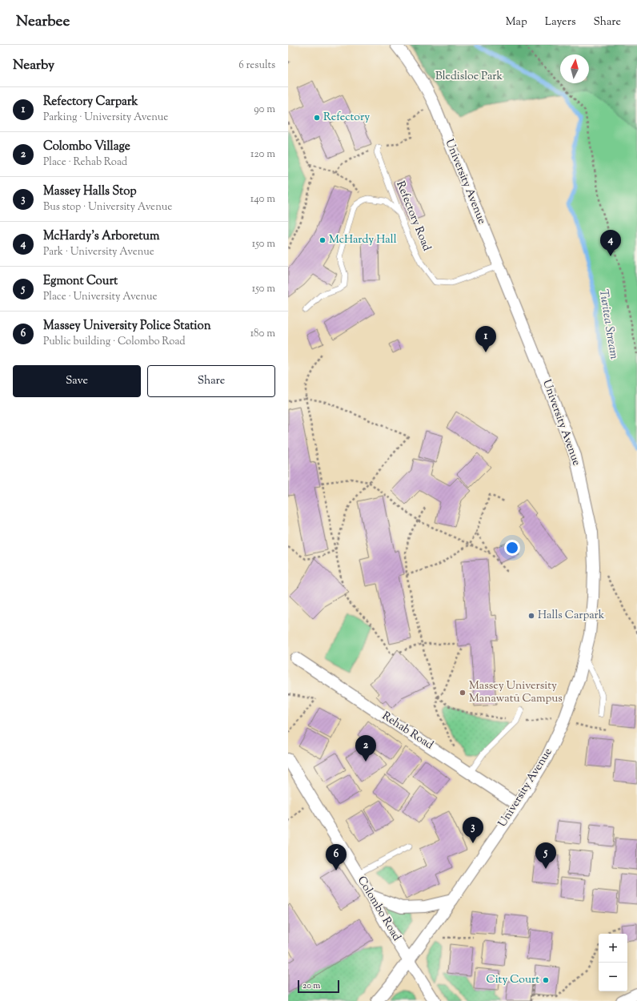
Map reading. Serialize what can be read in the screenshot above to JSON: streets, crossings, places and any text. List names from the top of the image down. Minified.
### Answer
{"streets":{"street":["University Avenue","Rehab Road","Colombo Road"],"lane":["Refectory Road"]},"crossings":[["University Avenue","Refectory Road"],["University Avenue","Rehab Road"],["University Avenue","Colombo Road"]],"water":["Turitea Stream"],"parks":["Bledisloe Park"],"places":["Refectory","McHardy Hall","Halls Carpark","Massey University Manawatū Campus","City Court"],"scale_bar":"20 m","north":"top","page":{"header":"Nearbee","nav":["Map","Layers","Share"],"heading":["Nearby","6 results"],"list":[{"mark":"1","name":"Refectory Carpark","note":"Parking · University Avenue","value":"90 m"},{"mark":"2","name":"Colombo Village","note":"Place · Rehab Road","value":"120 m"},{"mark":"3","name":"Massey Halls Stop","note":"Bus stop · University Avenue","value":"140 m"},{"mark":"4","name":"McHardy's Arboretum","note":"Park · University Avenue","value":"150 m"},{"mark":"5","name":"Egmont Court","note":"Place · University Avenue","value":"150 m"},{"mark":"6","name":"Massey University Police Station","note":"Public building · Colombo Road","value":"180 m"}],"pins":["4","1","2","3","5","6"],"buttons":["Save","Share"],"map_buttons":["+","−"],"scale":"20 m"}}
